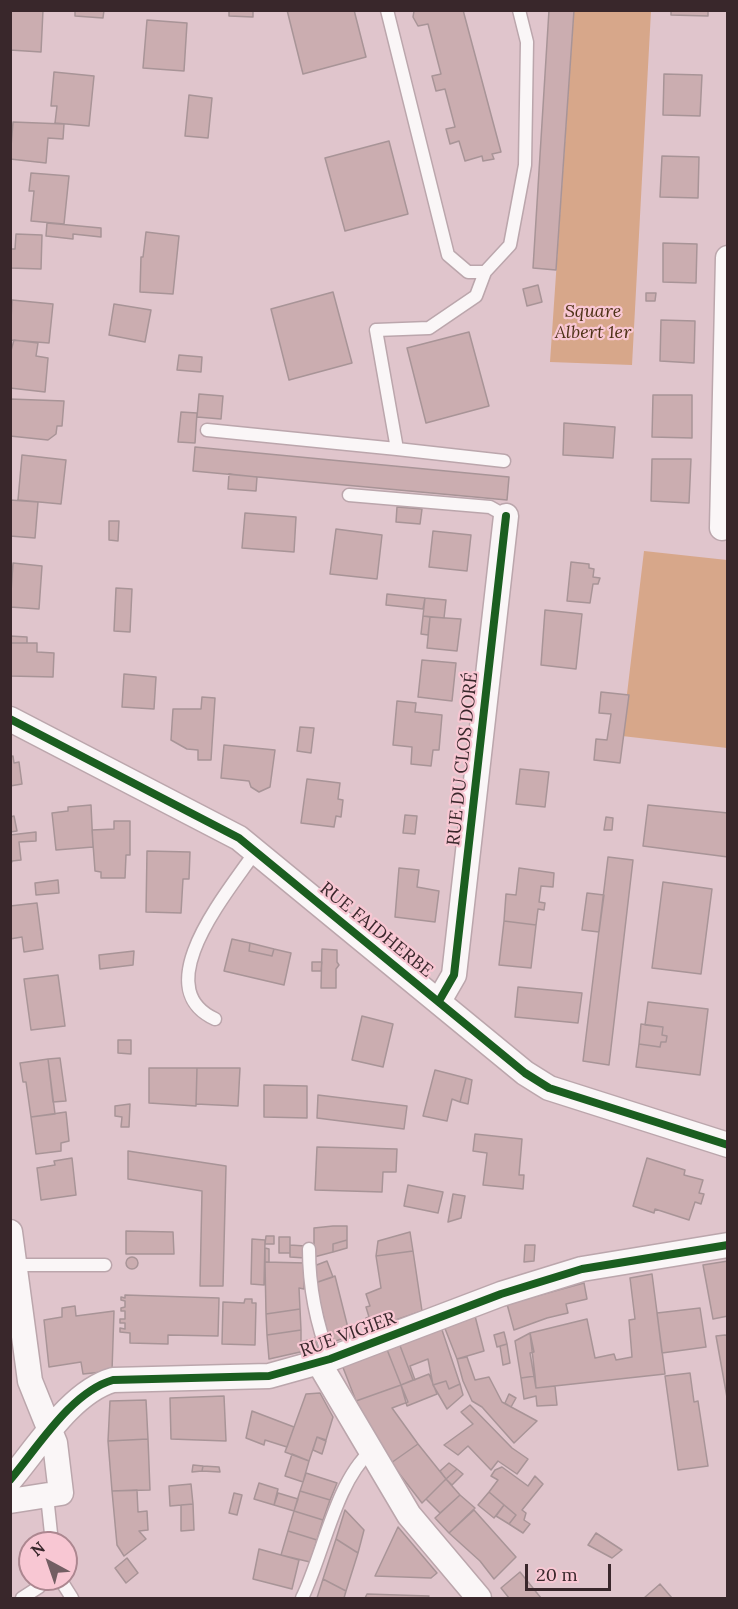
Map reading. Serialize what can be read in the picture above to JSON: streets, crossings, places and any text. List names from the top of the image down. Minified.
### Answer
{"streets":{"street":["RUE DU CLOS DORÉ","RUE FAIDHERBE","RUE VIGIER"]},"crossings":[["RUE DU CLOS DORÉ","RUE FAIDHERBE"]],"parks":["Square Albert 1er"],"scale_bar":"20 m","north":"top left"}
